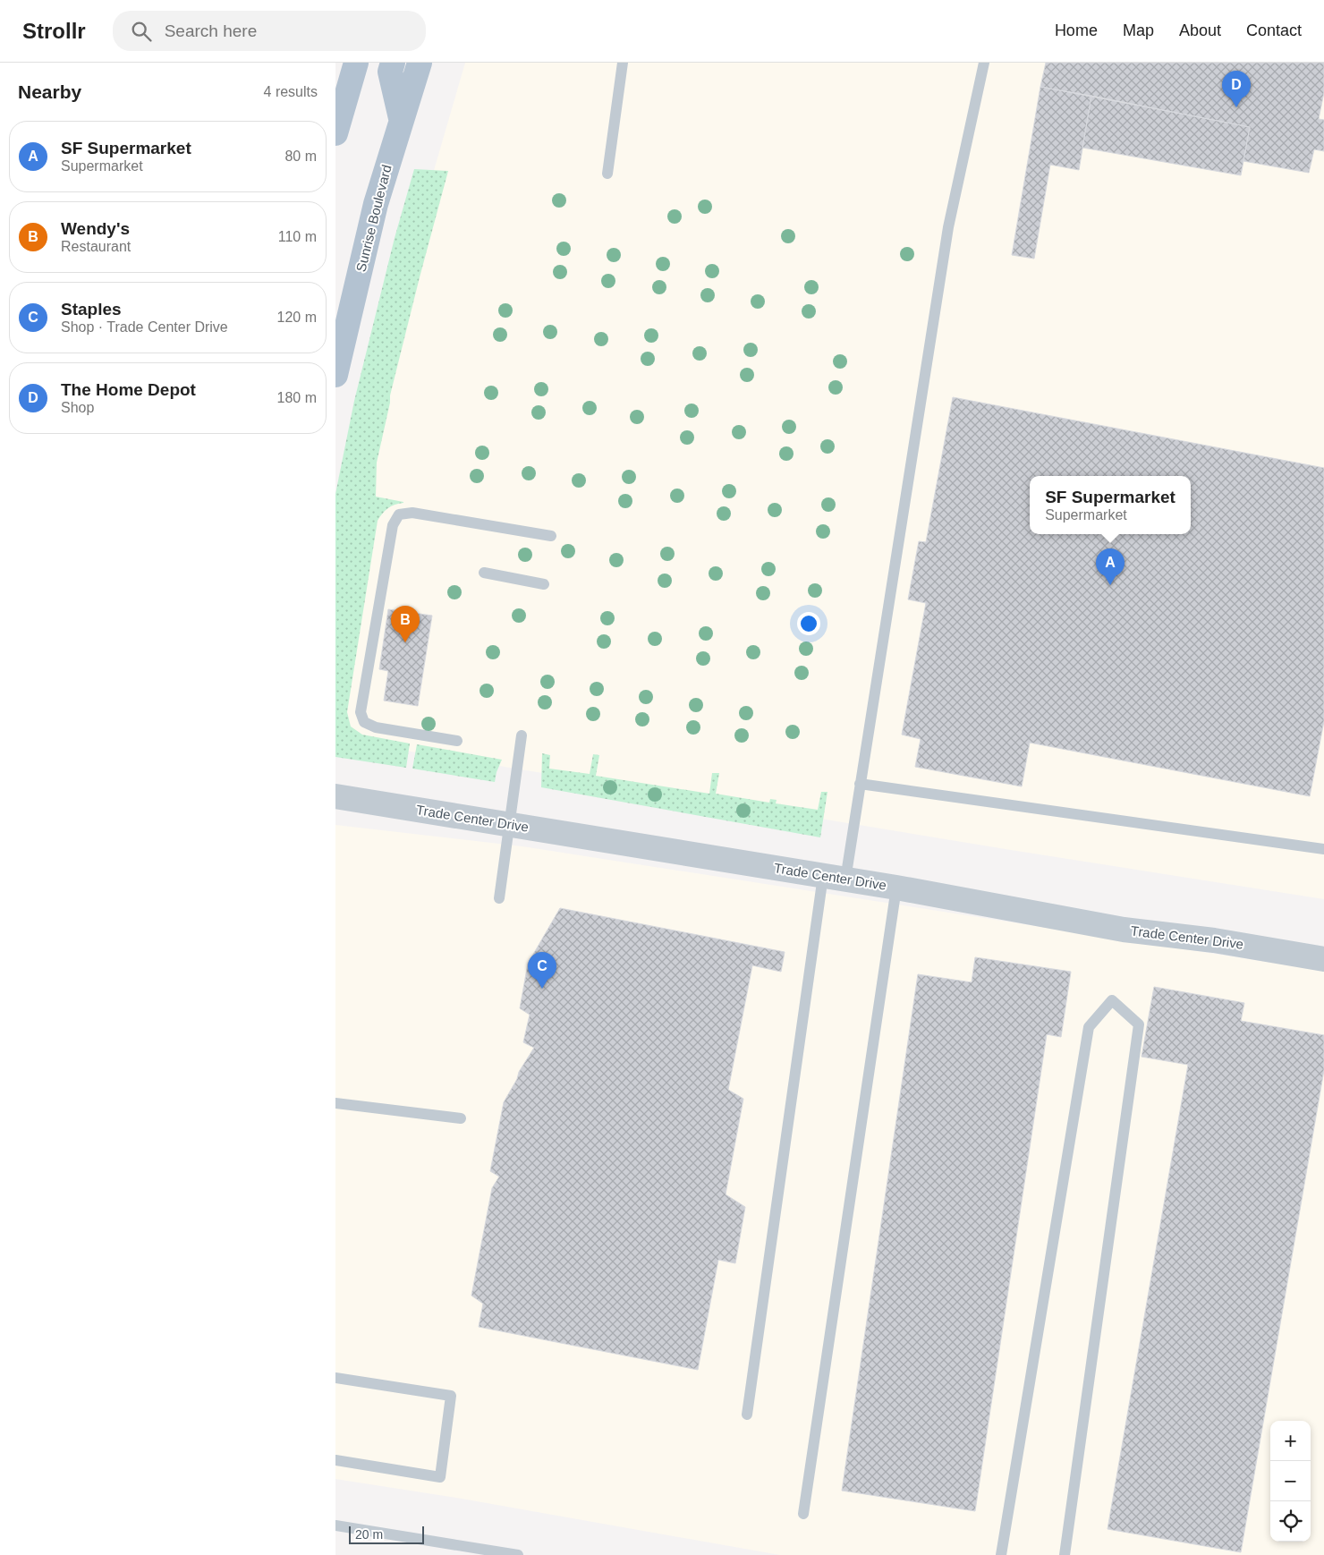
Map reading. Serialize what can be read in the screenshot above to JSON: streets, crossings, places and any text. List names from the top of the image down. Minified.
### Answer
{"streets":{"main road":["Sunrise Boulevard"],"street":["Trade Center Drive"]},"scale_bar":"20 m","page":{"header":"Strollr","search":"Search here","nav":["Home","Map","About","Contact"],"heading":["Nearby","4 results"],"pins":["D","A","B","C"],"list":[{"mark":"A","name":"SF Supermarket","note":"Supermarket","value":"80 m"},{"mark":"B","name":"Wendy's","note":"Restaurant","value":"110 m"},{"mark":"C","name":"Staples","note":"Shop · Trade Center Drive","value":"120 m"},{"mark":"D","name":"The Home Depot","note":"Shop","value":"180 m"}],"popup":["SF Supermarket","Supermarket"],"map_buttons":["+","−"],"scale":"20 m"}}
